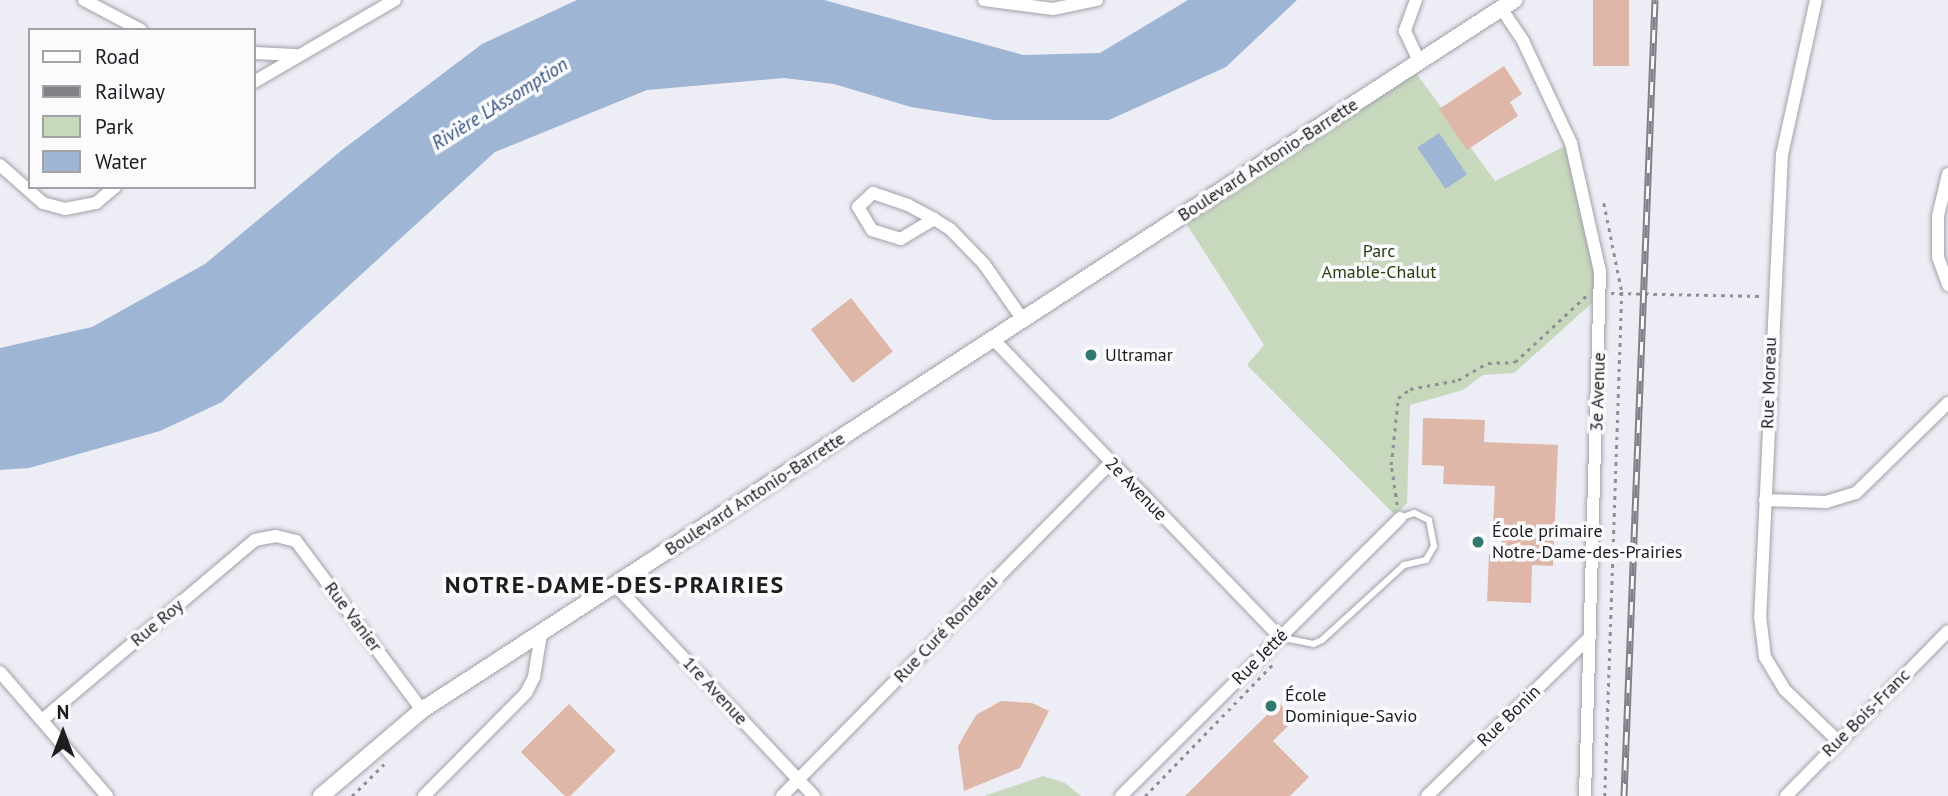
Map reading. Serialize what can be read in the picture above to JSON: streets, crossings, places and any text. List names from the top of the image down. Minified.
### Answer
{"streets":{"street":["Boulevard Antonio-Barrette","Rue Moreau","3e Avenue","2e Avenue","Rue Vanier","Rue Roy","Rue Curé Rondeau","Rue Jetté","1re Avenue","Rue Bois-Franc","Rue Bonin"]},"crossings":[["Boulevard Antonio-Barrette","3e Avenue"],["Boulevard Antonio-Barrette","2e Avenue"],["Boulevard Antonio-Barrette","Rue Vanier"],["Boulevard Antonio-Barrette","1re Avenue"],["Rue Moreau","Rue Bois-Franc"],["3e Avenue","Rue Bonin"],["2e Avenue","Rue Curé Rondeau"],["2e Avenue","Rue Jetté"],["Rue Vanier","Rue Roy"],["Rue Curé Rondeau","1re Avenue"]],"districts":["NOTRE-DAME-DES-PRAIRIES"],"water":["Rivière L'Assomption"],"parks":["Parc Amable-Chalut"],"places":["Ultramar","École primaire Notre-Dame-des-Prairies","École Dominique-Savio"],"legend":["Road","Railway","Park","Water"],"north":"top"}
